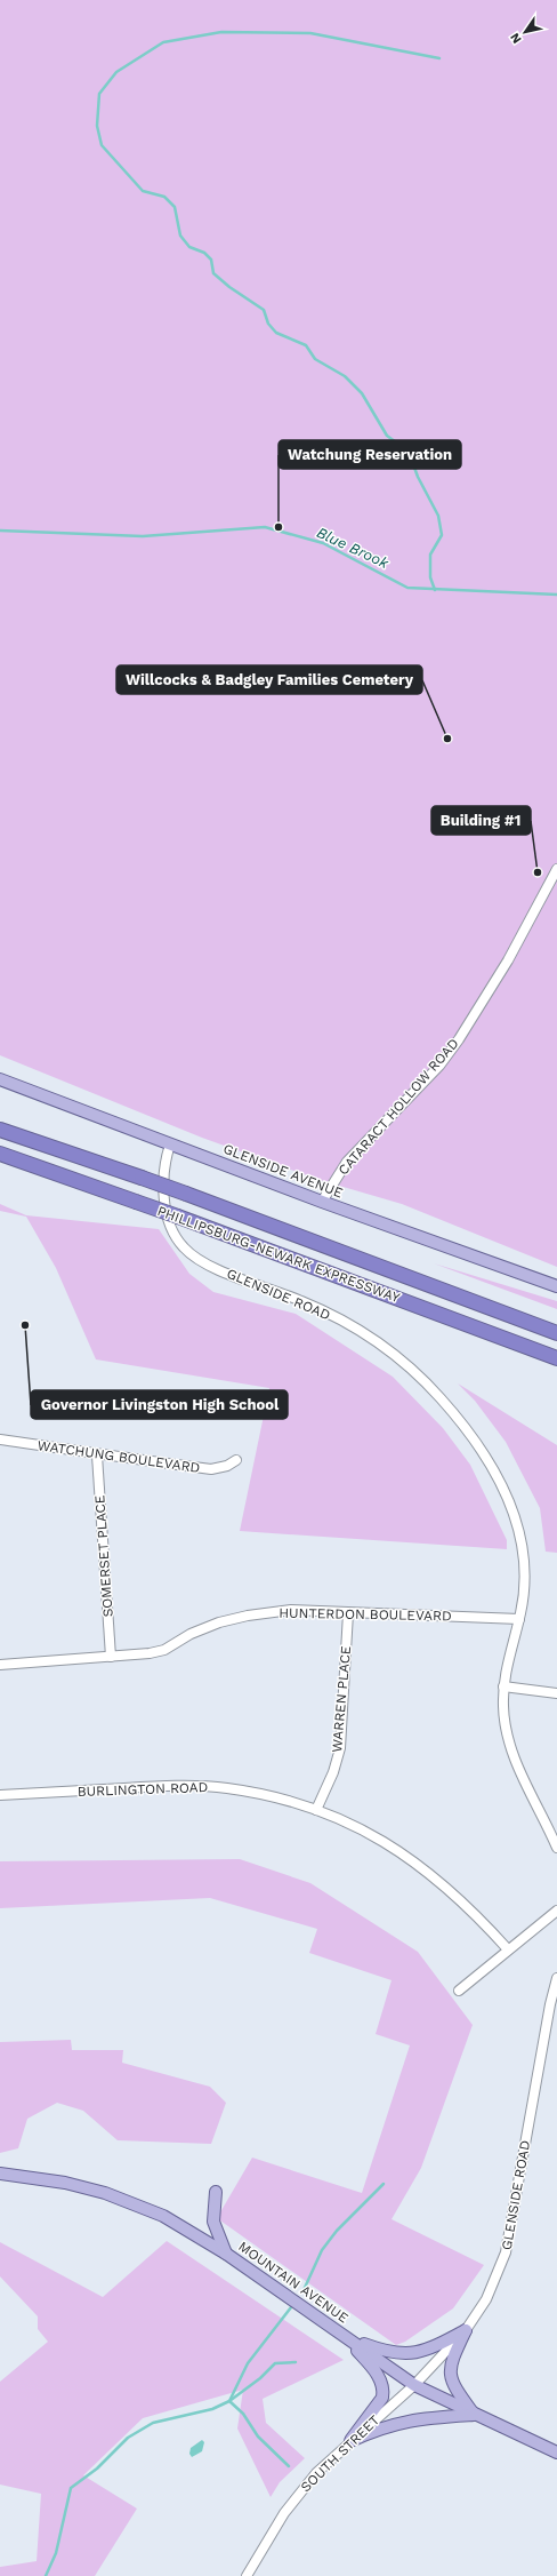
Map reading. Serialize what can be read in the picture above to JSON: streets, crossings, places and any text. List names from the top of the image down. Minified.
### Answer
{"streets":{"highway":["PHILLIPSBURG-NEWARK EXPRESSWAY"],"main road":["GLENSIDE AVENUE","MOUNTAIN AVENUE"],"street":["CATARACT HOLLOW ROAD","GLENSIDE ROAD","WATCHUNG BOULEVARD","SOMERSET PLACE","HUNTERDON BOULEVARD","WARREN PLACE","BURLINGTON ROAD","SOUTH STREET"]},"crossings":[["CATARACT HOLLOW ROAD","GLENSIDE AVENUE"],["GLENSIDE AVENUE","GLENSIDE ROAD"],["GLENSIDE ROAD","HUNTERDON BOULEVARD"],["GLENSIDE ROAD","MOUNTAIN AVENUE"],["GLENSIDE ROAD","SOUTH STREET"],["WATCHUNG BOULEVARD","SOMERSET PLACE"],["SOMERSET PLACE","HUNTERDON BOULEVARD"],["HUNTERDON BOULEVARD","WARREN PLACE"],["WARREN PLACE","BURLINGTON ROAD"],["MOUNTAIN AVENUE","SOUTH STREET"]],"water":["Blue Brook"],"places":["Watchung Reservation","Willcocks & Badgley Families Cemetery","Building #1","Governor Livingston High School"],"north":"bottom left"}
